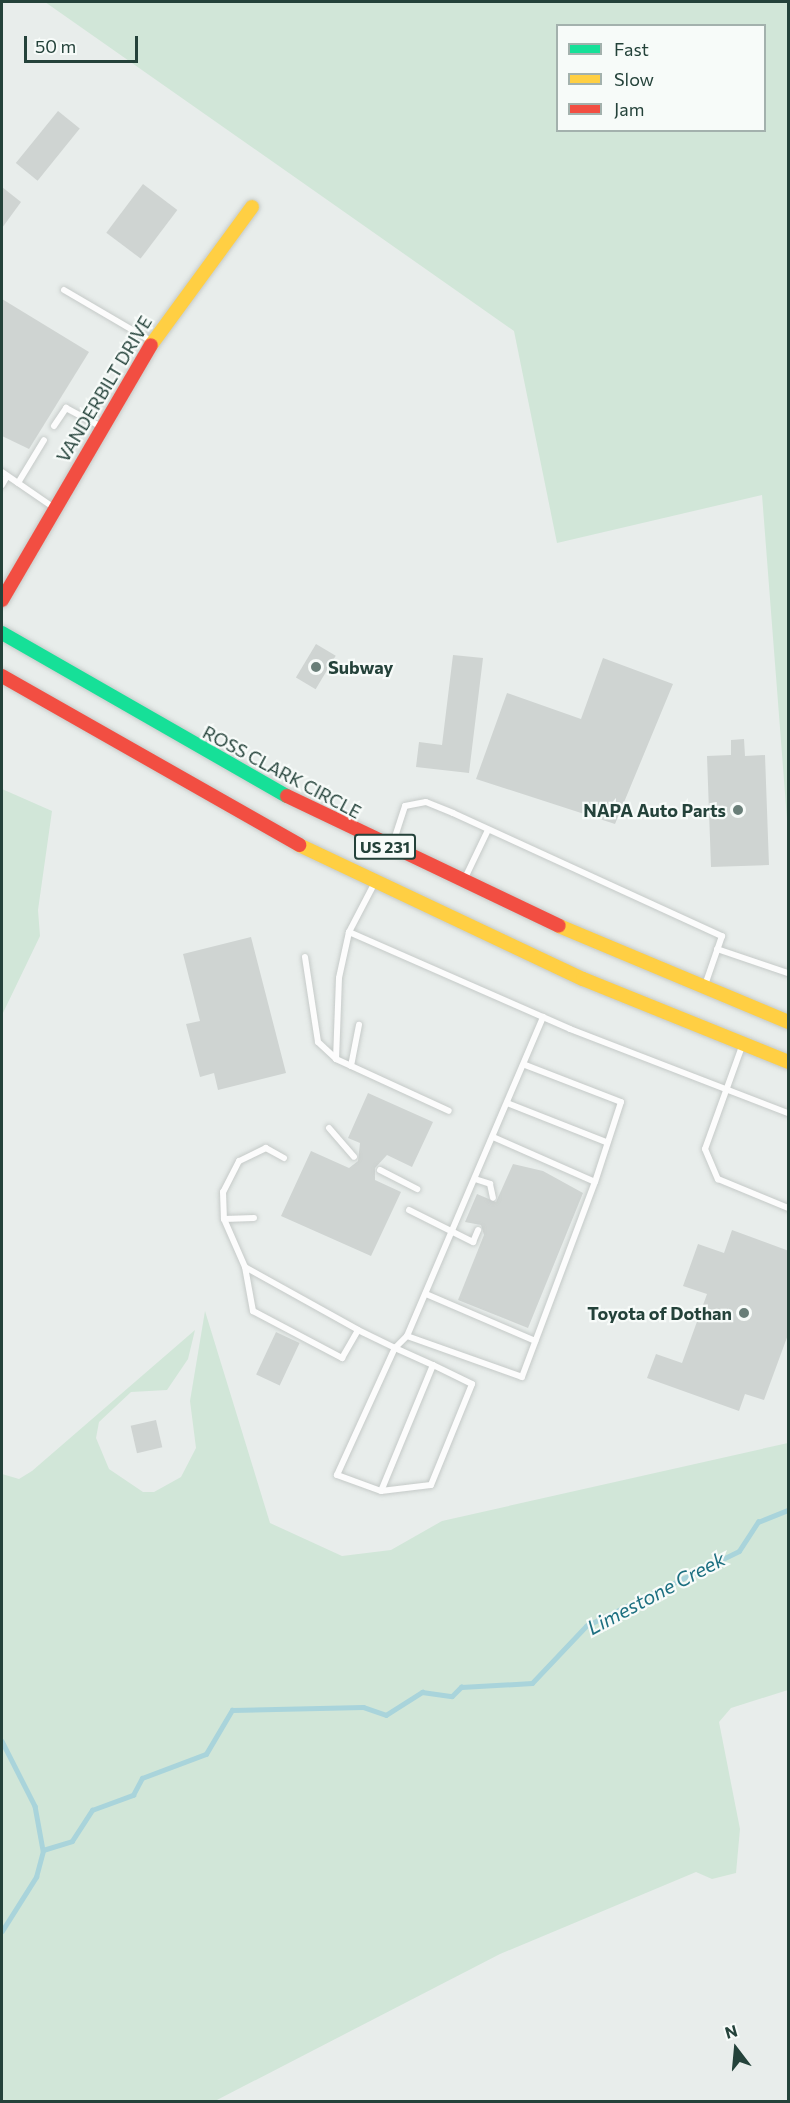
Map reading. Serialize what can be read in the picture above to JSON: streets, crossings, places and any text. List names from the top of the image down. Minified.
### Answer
{"streets":{"main road":["VANDERBILT DRIVE","ROSS CLARK CIRCLE","US 231"]},"water":["Limestone Creek"],"places":["Subway","NAPA Auto Parts","Toyota of Dothan"],"legend":["Fast","Slow","Jam"],"scale_bar":"50 m","north":"top"}
